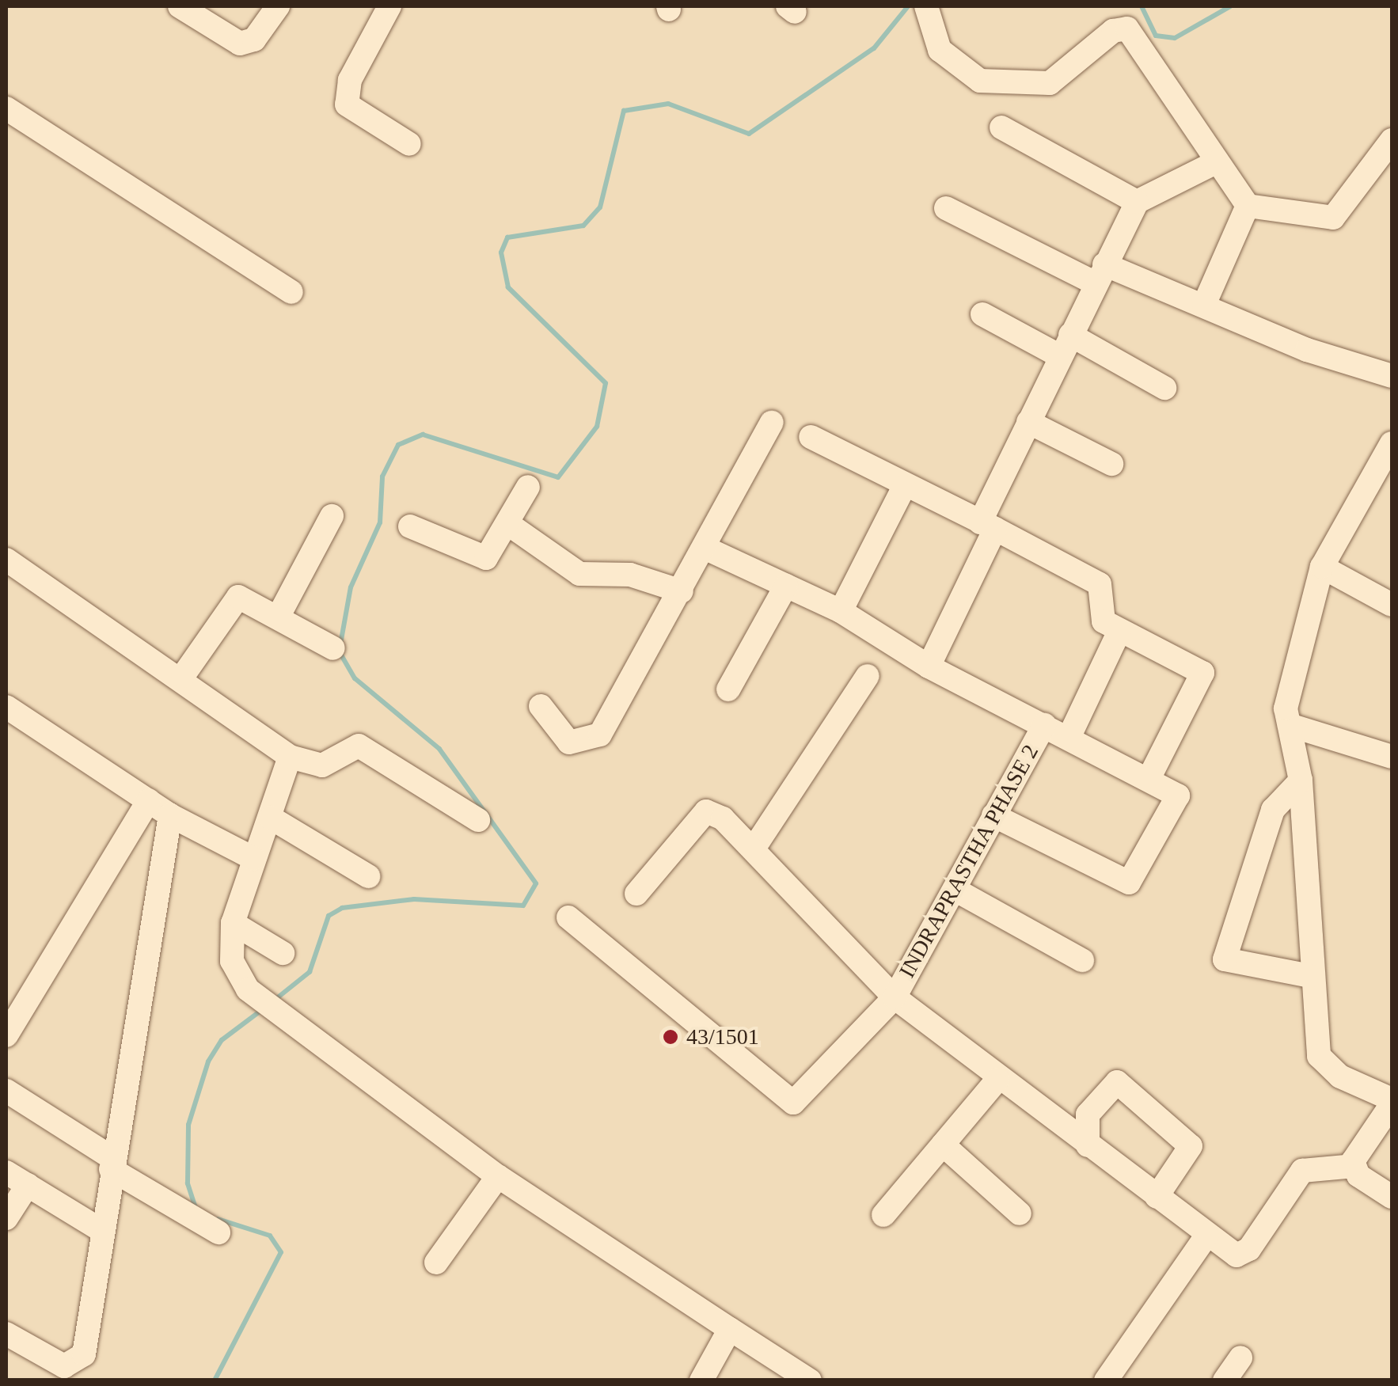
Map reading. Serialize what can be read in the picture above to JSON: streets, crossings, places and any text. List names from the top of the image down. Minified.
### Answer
{"streets":{"street":["INDRAPRASTHA PHASE 2"]},"places":["43/1501"]}
